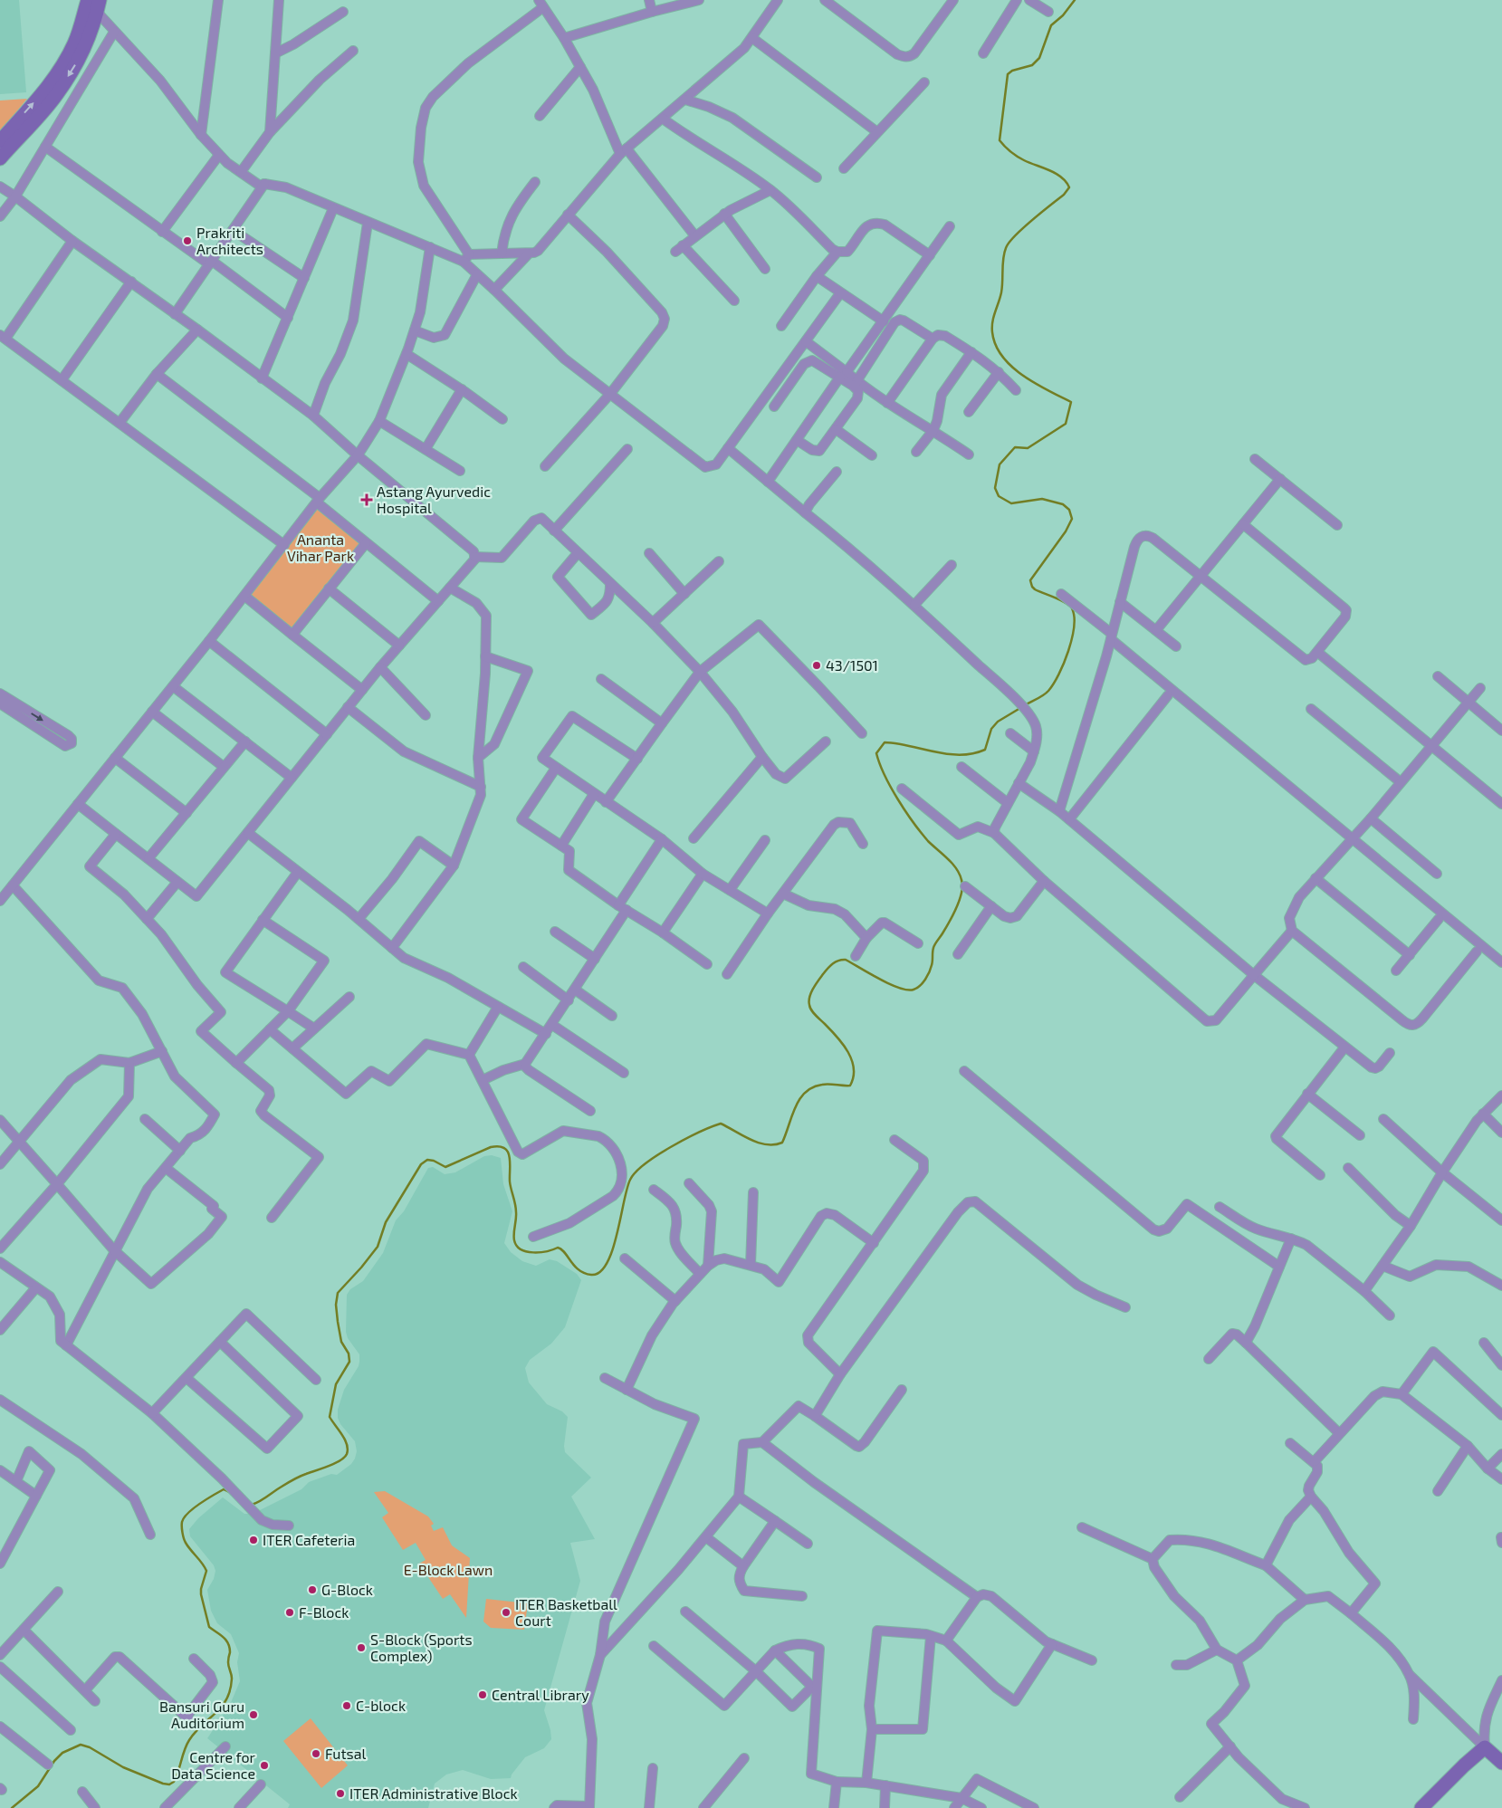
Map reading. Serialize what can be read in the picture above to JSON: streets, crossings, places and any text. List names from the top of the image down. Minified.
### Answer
{"parks":["Ananta Vihar Park","E-Block Lawn"],"places":{"other":["Prakriti Architects","43/1501","ITER Cafeteria","G-Block","F-Block","ITER Basketball Court","S-Block (Sports Complex)","Central Library","C-block","Bansuri Guru Auditorium","Futsal","Centre for Data Science","ITER Administrative Block"],"health":["Astang Ayurvedic Hospital"]}}
